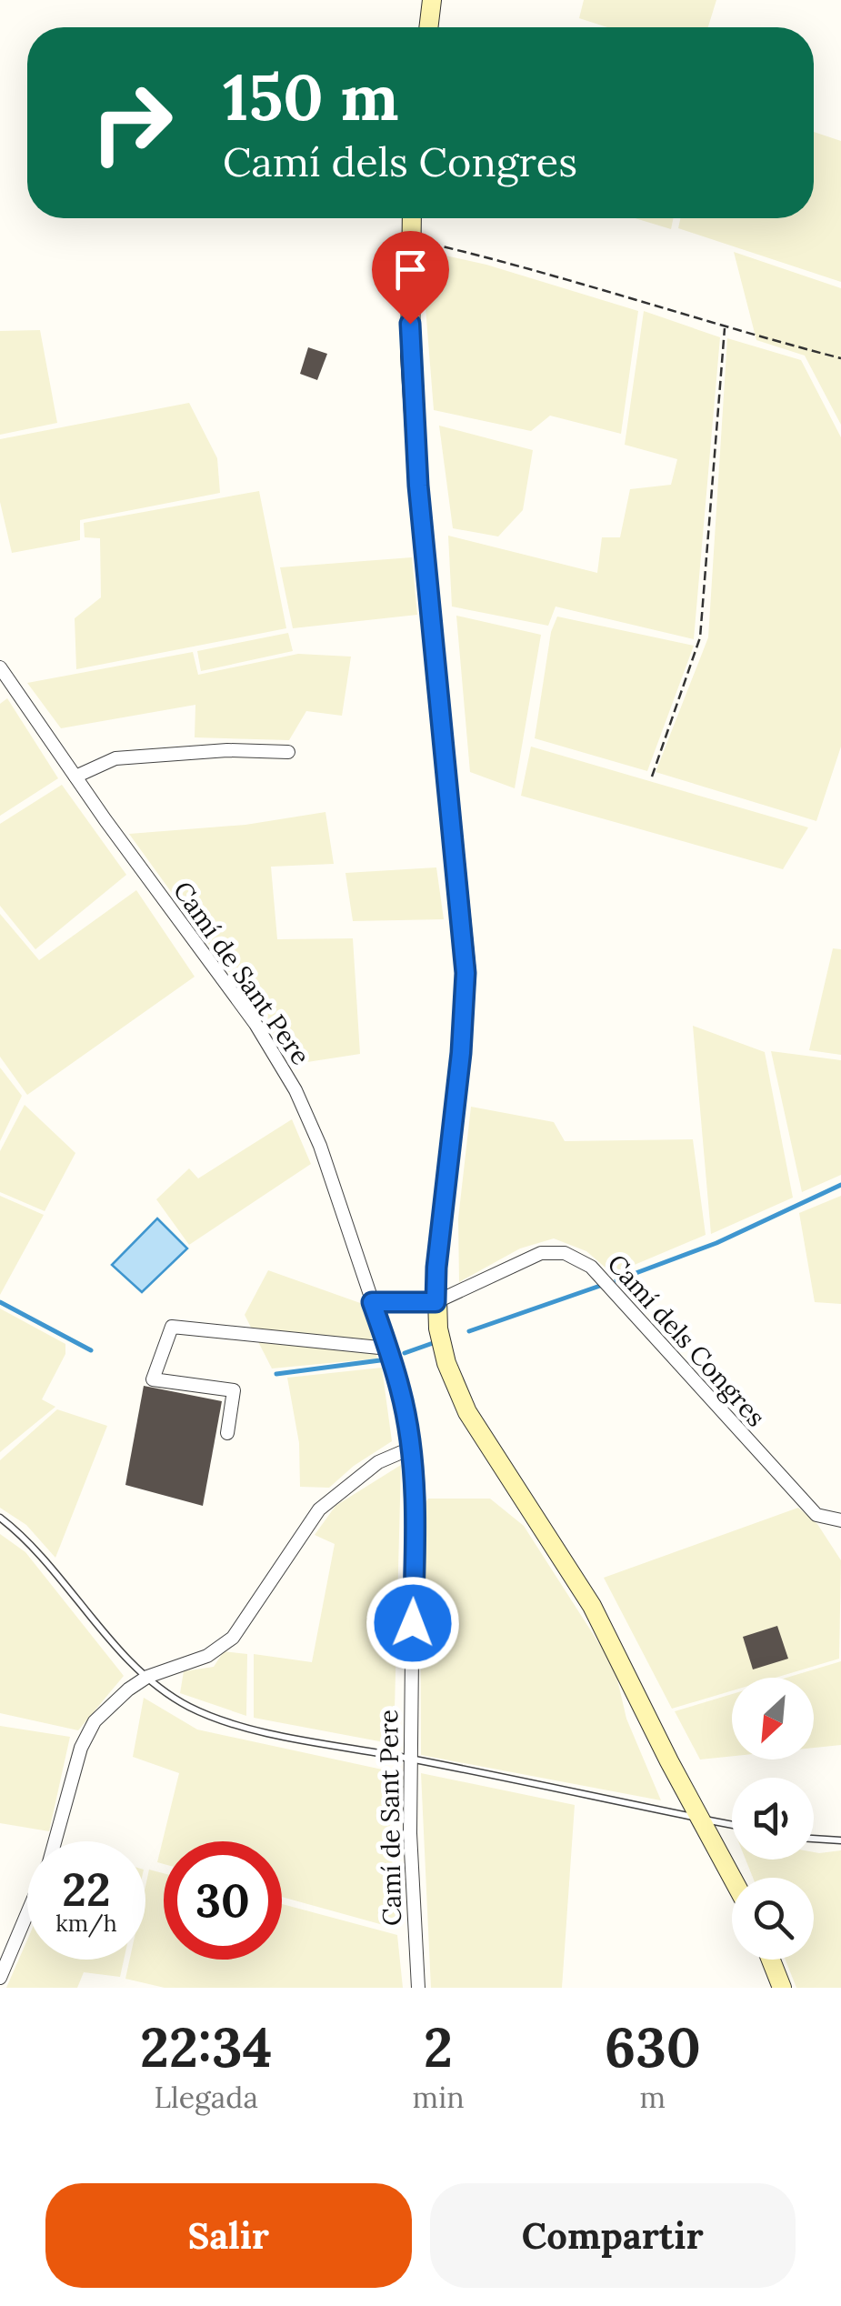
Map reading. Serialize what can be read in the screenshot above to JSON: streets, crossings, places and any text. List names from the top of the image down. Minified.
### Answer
{"streets":{"street":["Camí de Sant Pere","Camí dels Congres"]},"crossings":[["Camí de Sant Pere","Camí dels Congres"]],"north":"bottom left","page":{"turn":["150 m","Camí dels Congres"],"speed":"22 km/h","limit":"30","eta":["22:34","Llegada","2","min","630","m"],"buttons":["Salir","Compartir"]}}
